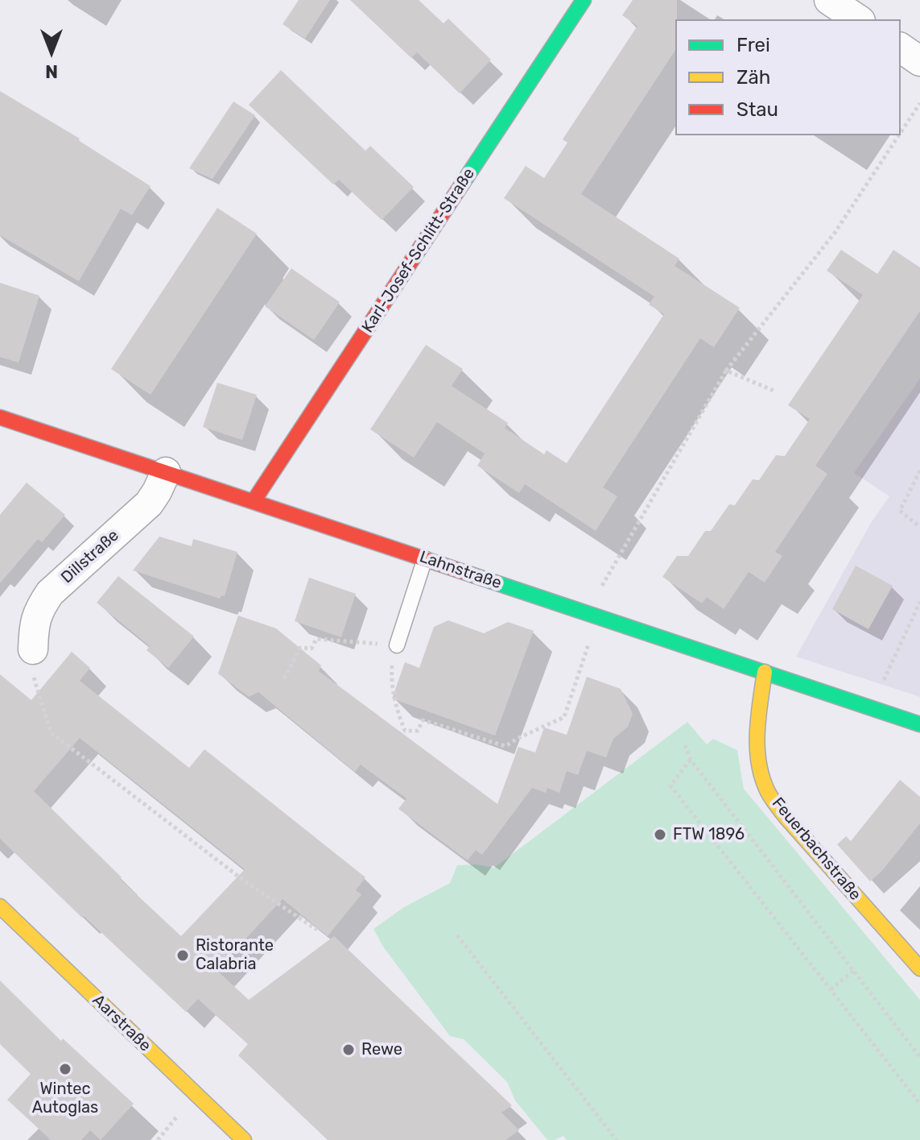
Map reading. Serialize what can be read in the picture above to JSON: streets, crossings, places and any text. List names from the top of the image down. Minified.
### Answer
{"streets":{"street":["Karl-Josef-Schlitt-Straße","Dillstraße","Lahnstraße","Feuerbachstraße","Aarstraße"]},"crossings":[["Karl-Josef-Schlitt-Straße","Lahnstraße"],["Dillstraße","Lahnstraße"],["Lahnstraße","Feuerbachstraße"]],"places":["FTW 1896","Ristorante Calabria","Rewe","Wintec Autoglas"],"legend":["Frei","Zäh","Stau"],"north":"bottom"}
